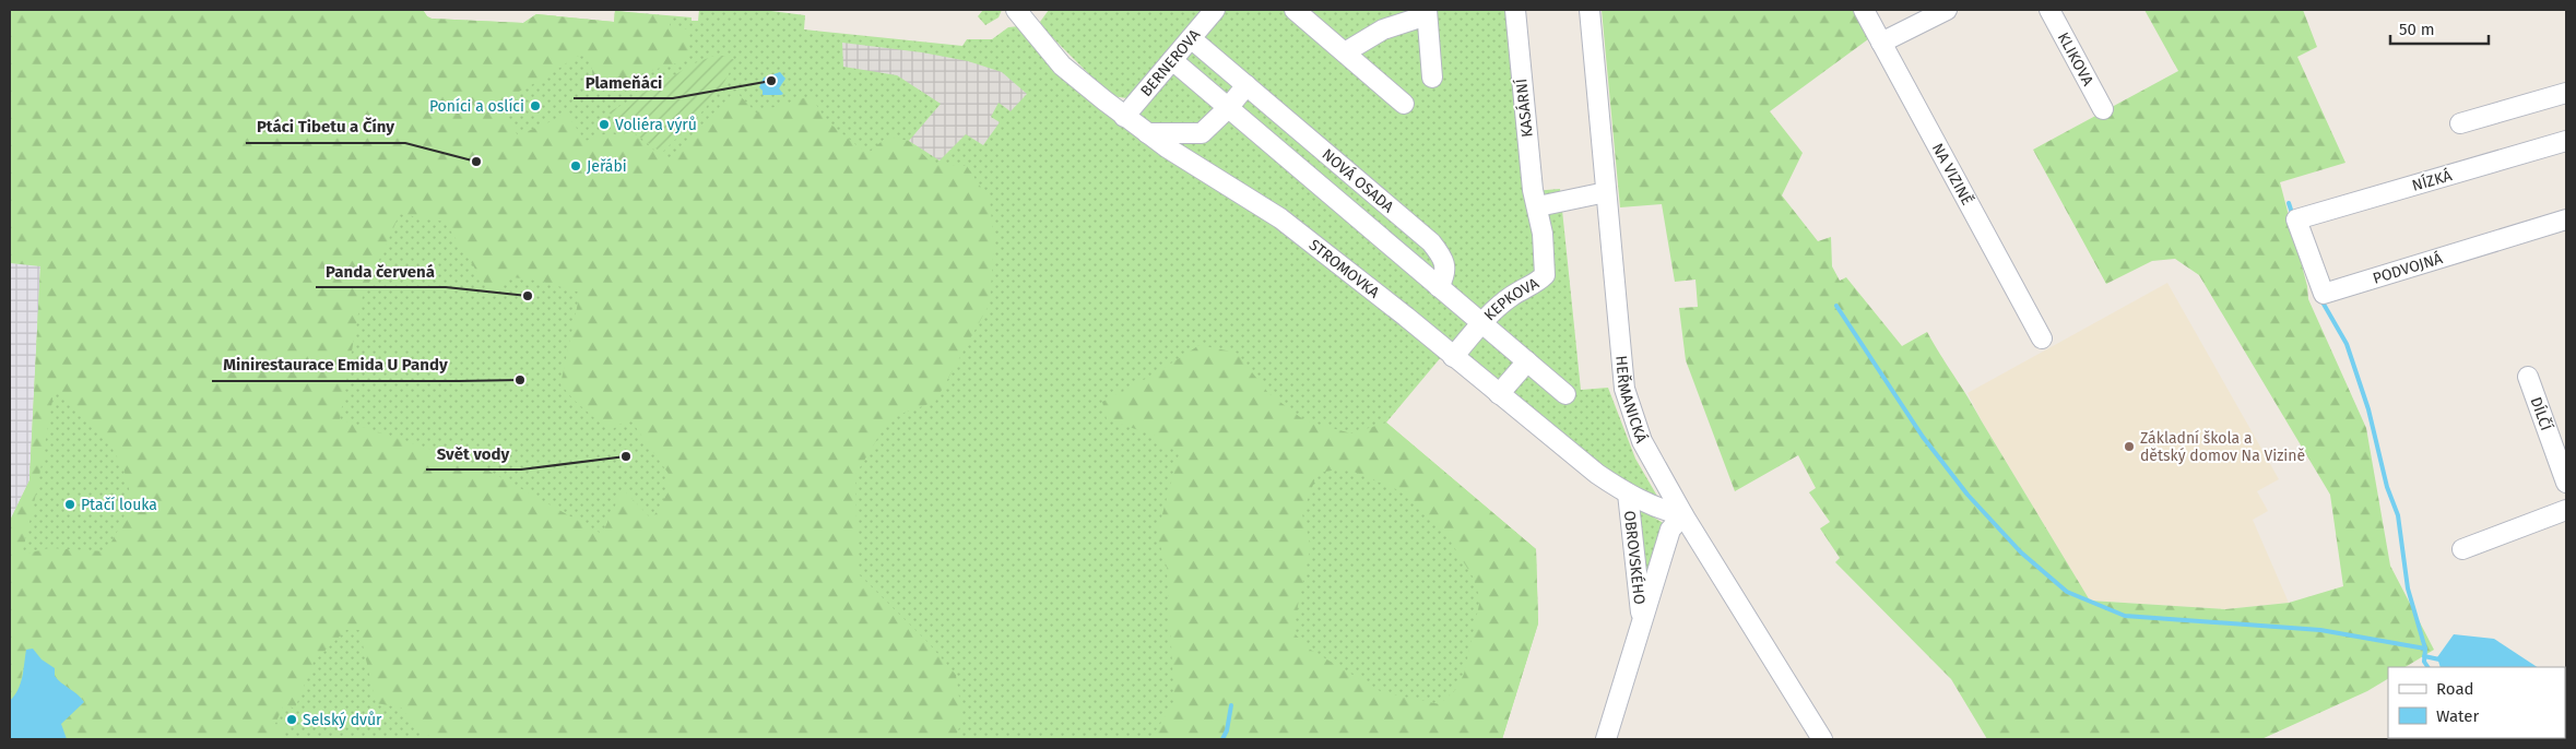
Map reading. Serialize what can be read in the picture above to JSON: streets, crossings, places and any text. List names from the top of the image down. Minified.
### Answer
{"streets":{"street":["KLIKOVA","BERNEROVA","KASÁRNÍ","NA VIZINĚ","NOVÁ OSADA","NÍZKÁ","STROMOVKA","PODVOJNÁ","KEPKOVA","HEŘMANICKÁ","DÍLČÍ","OBROVSKÉHO"]},"crossings":[["BERNEROVA","NOVÁ OSADA"],["BERNEROVA","STROMOVKA"],["KASÁRNÍ","KEPKOVA"],["NOVÁ OSADA","KEPKOVA"],["NÍZKÁ","PODVOJNÁ"],["STROMOVKA","KEPKOVA"],["STROMOVKA","HEŘMANICKÁ"],["STROMOVKA","OBROVSKÉHO"],["HEŘMANICKÁ","OBROVSKÉHO"]],"places":["Plameňáci","Poníci a oslíci","Voliéra výrů","Ptáci Tibetu a Číny","Jeřábi","Panda červená","Minirestaurace Emida U Pandy","Základní škola a dětský domov Na Vizině","Svět vody","Ptačí louka","Selský dvůr"],"legend":["Road","Water"],"scale_bar":"50 m"}
